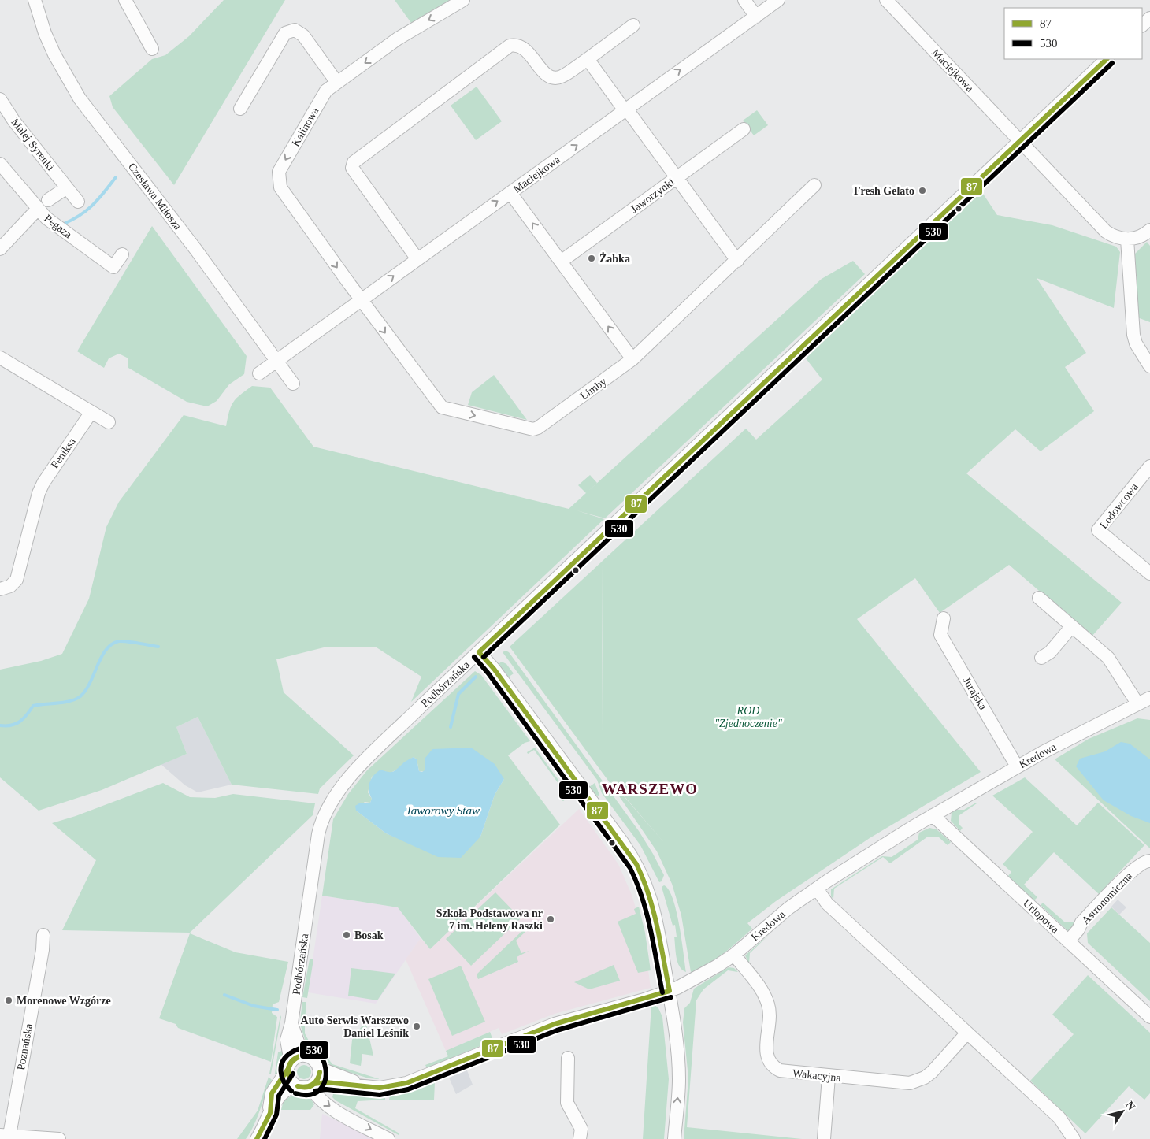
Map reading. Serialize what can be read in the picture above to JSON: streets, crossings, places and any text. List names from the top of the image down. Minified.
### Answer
{"streets":{"street":["Maciejkowa","Kalinowa","Małej Syrenki","Jaworzynki","Czesława Miłosza","Pegaza","Limby","Feniksa","Lodowcowa","Podbórzańska","Jurajska","Kredowa","Astronomiczna","Urlopowa","Poznańska","Wakacyjna"]},"crossings":[["Maciejkowa","Kalinowa"],["Maciejkowa","Czesława Miłosza"],["Maciejkowa","Limby"],["Maciejkowa","Podbórzańska"],["Kalinowa","Limby"],["Podbórzańska","Kredowa"],["Jurajska","Kredowa"],["Kredowa","Urlopowa"],["Kredowa","Wakacyjna"],["Astronomiczna","Urlopowa"]],"one_way":["Maciejkowa"],"districts":["WARSZEWO"],"water":["Jaworowy Staw"],"parks":["ROD \"Zjednoczenie\""],"places":["Fresh Gelato","Żabka","Szkoła Podstawowa nr 7 im. Heleny Raszki","Bosak","Morenowe Wzgórze","Auto Serwis Warszewo Daniel Leśnik"],"lines":["transit line 87","transit line 530"],"legend":["87","530"],"north":"top right"}
